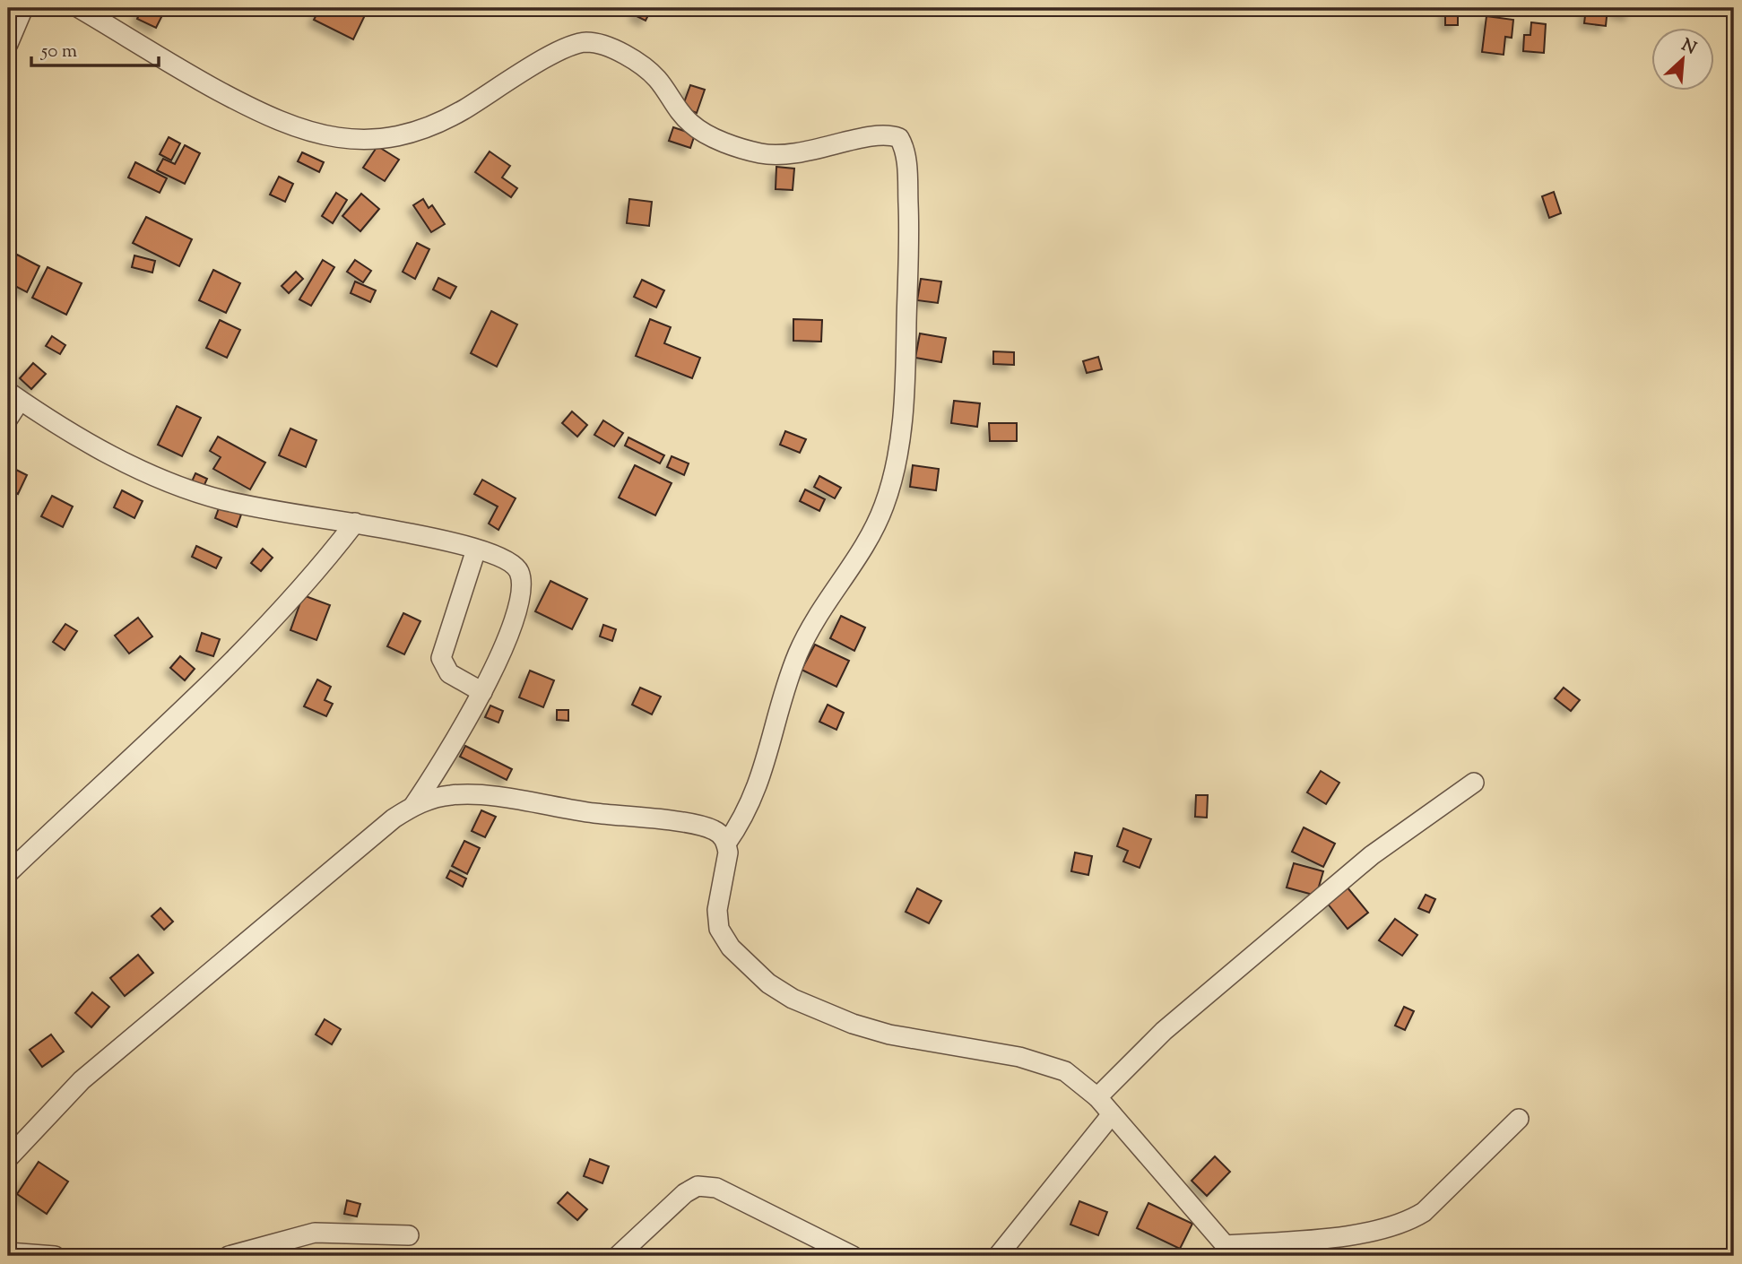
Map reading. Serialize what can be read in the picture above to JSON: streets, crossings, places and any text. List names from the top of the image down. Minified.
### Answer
{"scale_bar":"50 m","north":"top right"}
